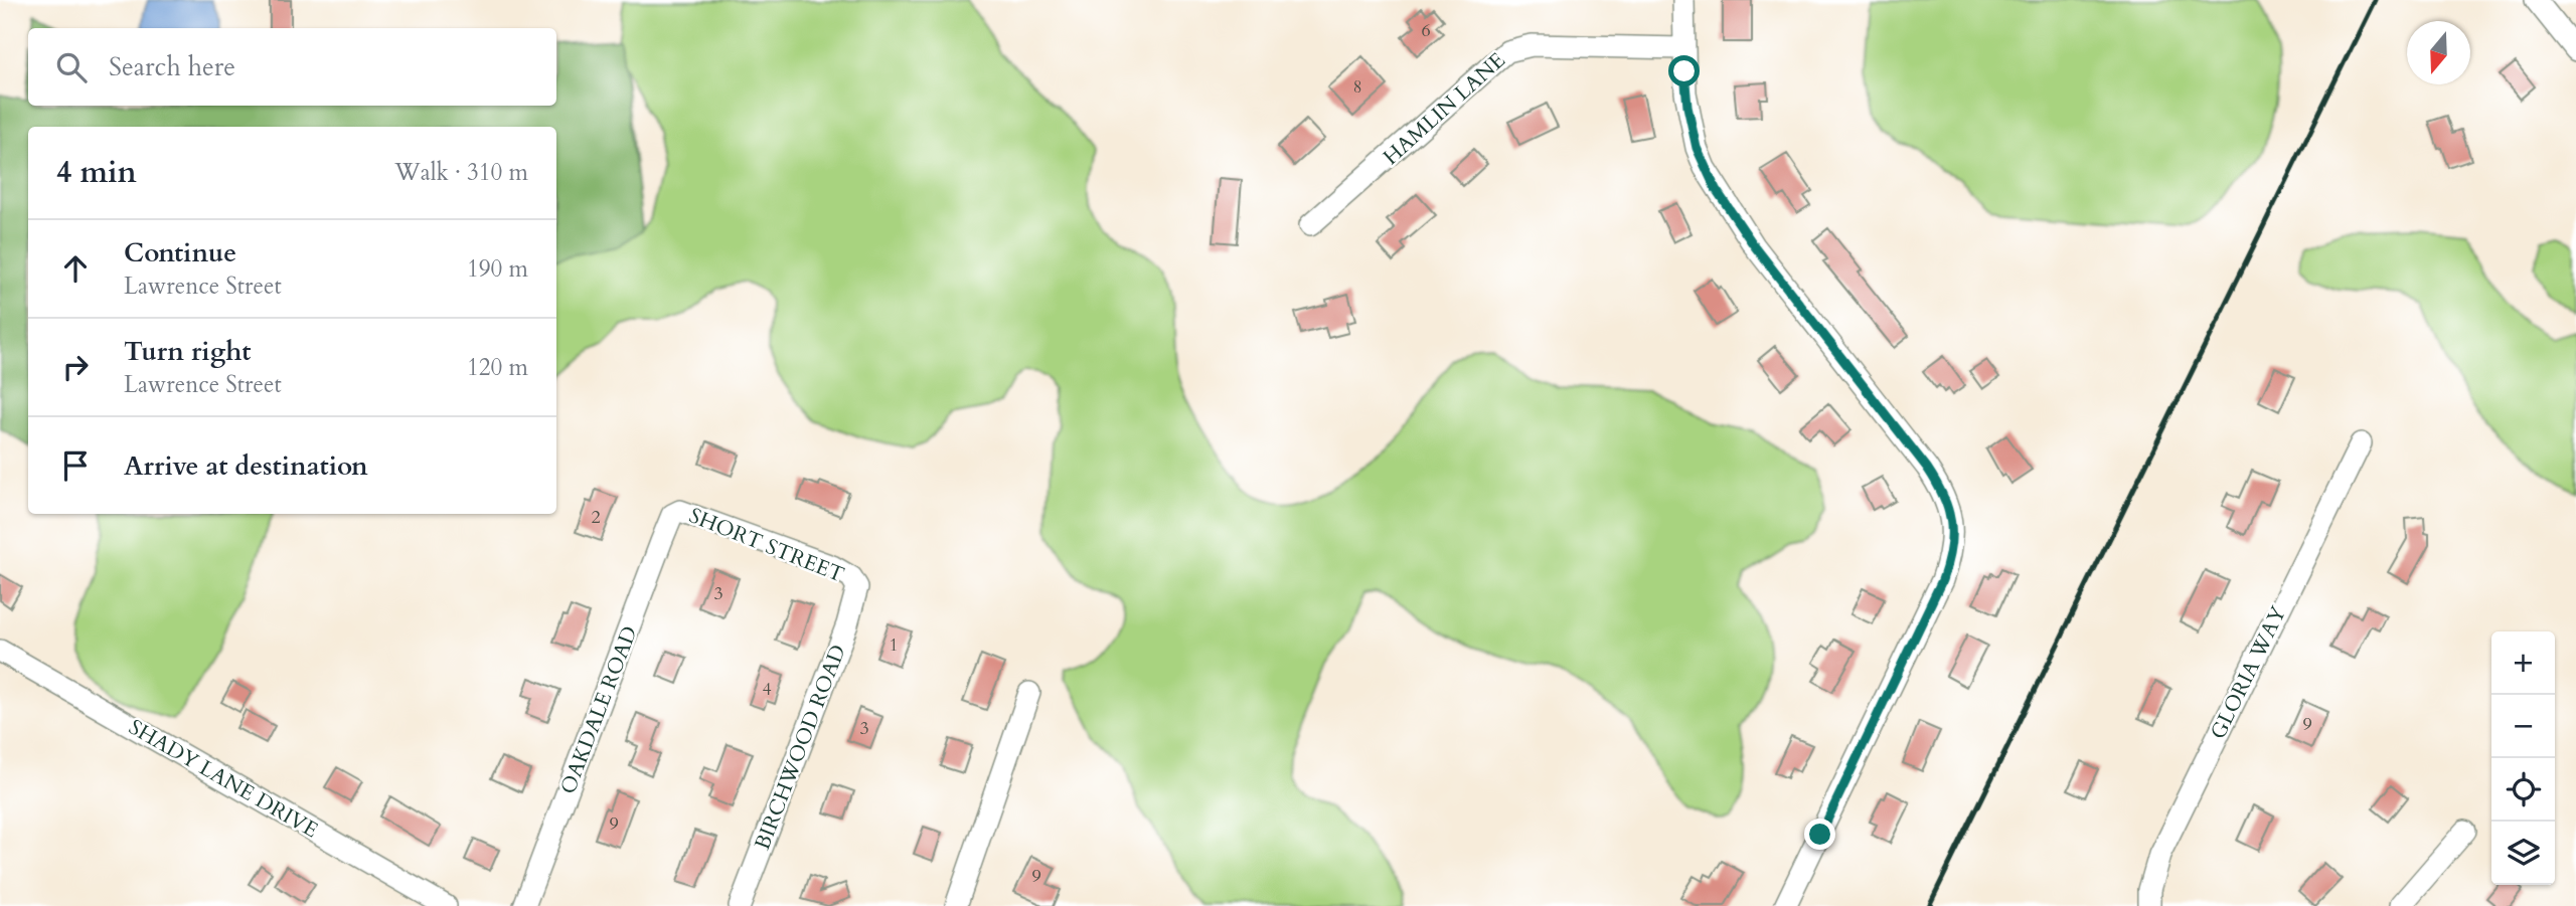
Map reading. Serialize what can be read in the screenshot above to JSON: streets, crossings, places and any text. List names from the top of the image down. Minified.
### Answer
{"streets":{"street":["HAMLIN LANE","SHORT STREET","GLORIA WAY","OAKDALE ROAD","BIRCHWOOD ROAD","SHADY LANE DRIVE"]},"crossings":[["SHORT STREET","OAKDALE ROAD"],["SHORT STREET","BIRCHWOOD ROAD"]],"house_numbers":["6","8","2","3","1","4","9","3","9","9"],"north":"bottom","page":{"search":"Search here","heading":["4 min","Walk · 310 m"],"list":[["Continue","Lawrence Street","190 m"],["Turn right","Lawrence Street","120 m"],"Arrive at destination"],"map_buttons":["+","−"]}}
